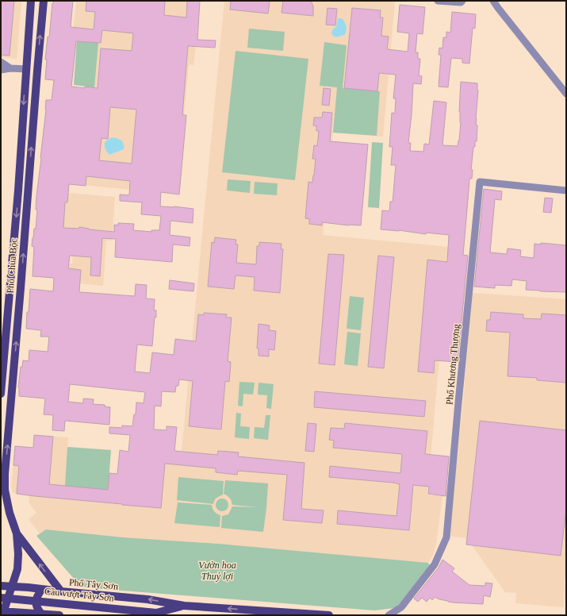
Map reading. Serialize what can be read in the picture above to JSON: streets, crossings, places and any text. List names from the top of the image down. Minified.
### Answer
{"streets":{"main road":["Phố Chùa Bộc","Phố Tây Sơn","Cầu vượt Tây Sơn"],"street":["Phố Khương Thượng"]},"crossings":[["Phố Chùa Bộc","Phố Tây Sơn"],["Phố Tây Sơn","Cầu vượt Tây Sơn"]],"one_way":["Phố Tây Sơn"],"parks":["Vườn hoa Thuỷ lợi"]}
